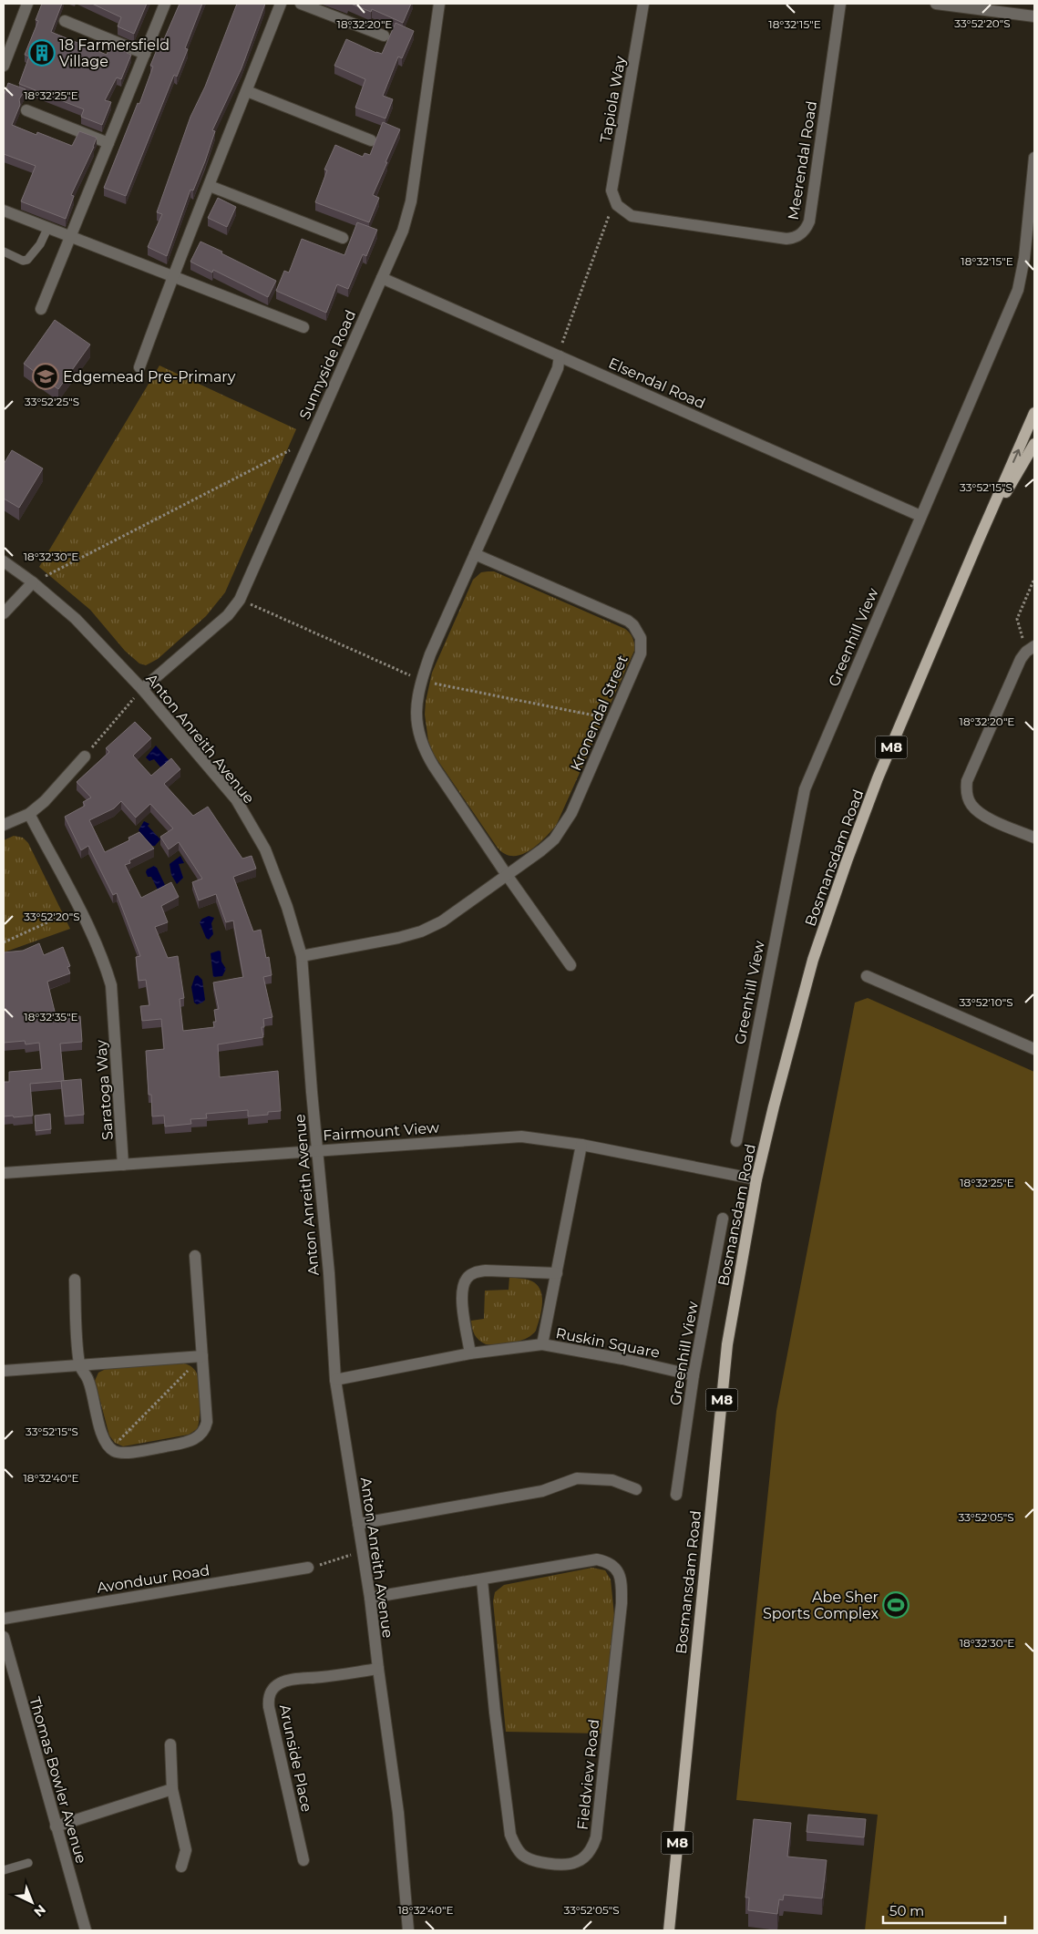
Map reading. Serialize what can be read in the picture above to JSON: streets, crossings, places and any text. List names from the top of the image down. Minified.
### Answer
{"streets":{"main road":["M8","Bosmansdam Road"],"street":["Tapiola Way","Meerendal Road","Sunnyside Road","Elsendal Road","Greenhill View","Kronendal Street","Anton Anreith Avenue","Saratoga Way","Fairmount View","Ruskin Square","Avonduur Road","Arunside Place","Fieldview Road","Thomas Bowler Avenue"]},"crossings":[["Tapiola Way","Meerendal Road"],["Sunnyside Road","Elsendal Road"],["Sunnyside Road","Anton Anreith Avenue"],["Elsendal Road","Greenhill View"],["Greenhill View","Ruskin Square"],["Kronendal Street","Anton Anreith Avenue"],["Anton Anreith Avenue","Fairmount View"],["Anton Anreith Avenue","Ruskin Square"],["Anton Anreith Avenue","Arunside Place"],["Anton Anreith Avenue","Fieldview Road"],["Bosmansdam Road","Fairmount View"],["Saratoga Way","Fairmount View"],["Fairmount View","Ruskin Square"]],"places":{"building":["18 Farmersfield Village"],"school or university":["Edgemead Pre-Primary"],"sports":["Abe Sher Sports Complex"]},"scale_bar":"50 m","north":"bottom right","coordinates":["33°52'20\"S","18°32'20\"E","18°32'15\"E","18°32'25\"E","33°52'25\"S","33°52'15\"S","18°32'30\"E","33°52'10\"S","18°32'35\"E","18°32'40\"E","33°52'05\"S"]}
